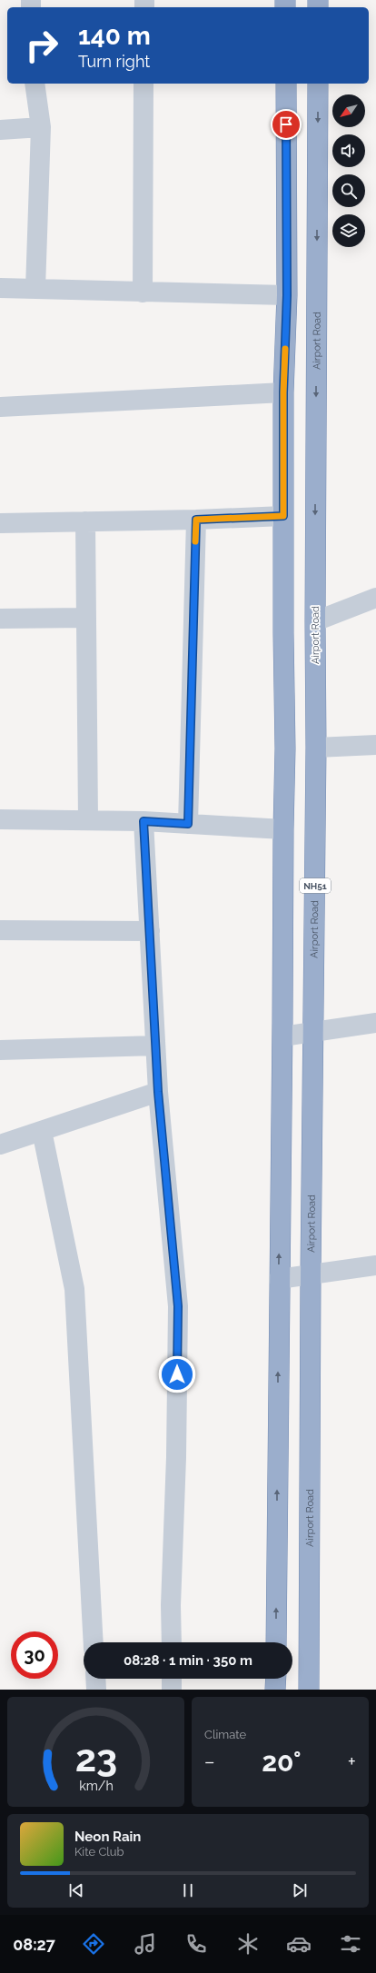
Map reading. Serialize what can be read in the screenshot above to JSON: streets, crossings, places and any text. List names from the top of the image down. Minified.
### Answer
{"streets":{"highway":["Airport Road","NH51"]},"north":"bottom left","page":{"turn":["140 m","Turn right"],"limit":"30","trip":"08:28 · 1 min · 350 m","tile":"Climate","heat":["−","20°","+"],"song":["Neon Rain","Kite Club"],"tabs":"08:27","gauge":["23","km/h"]}}
